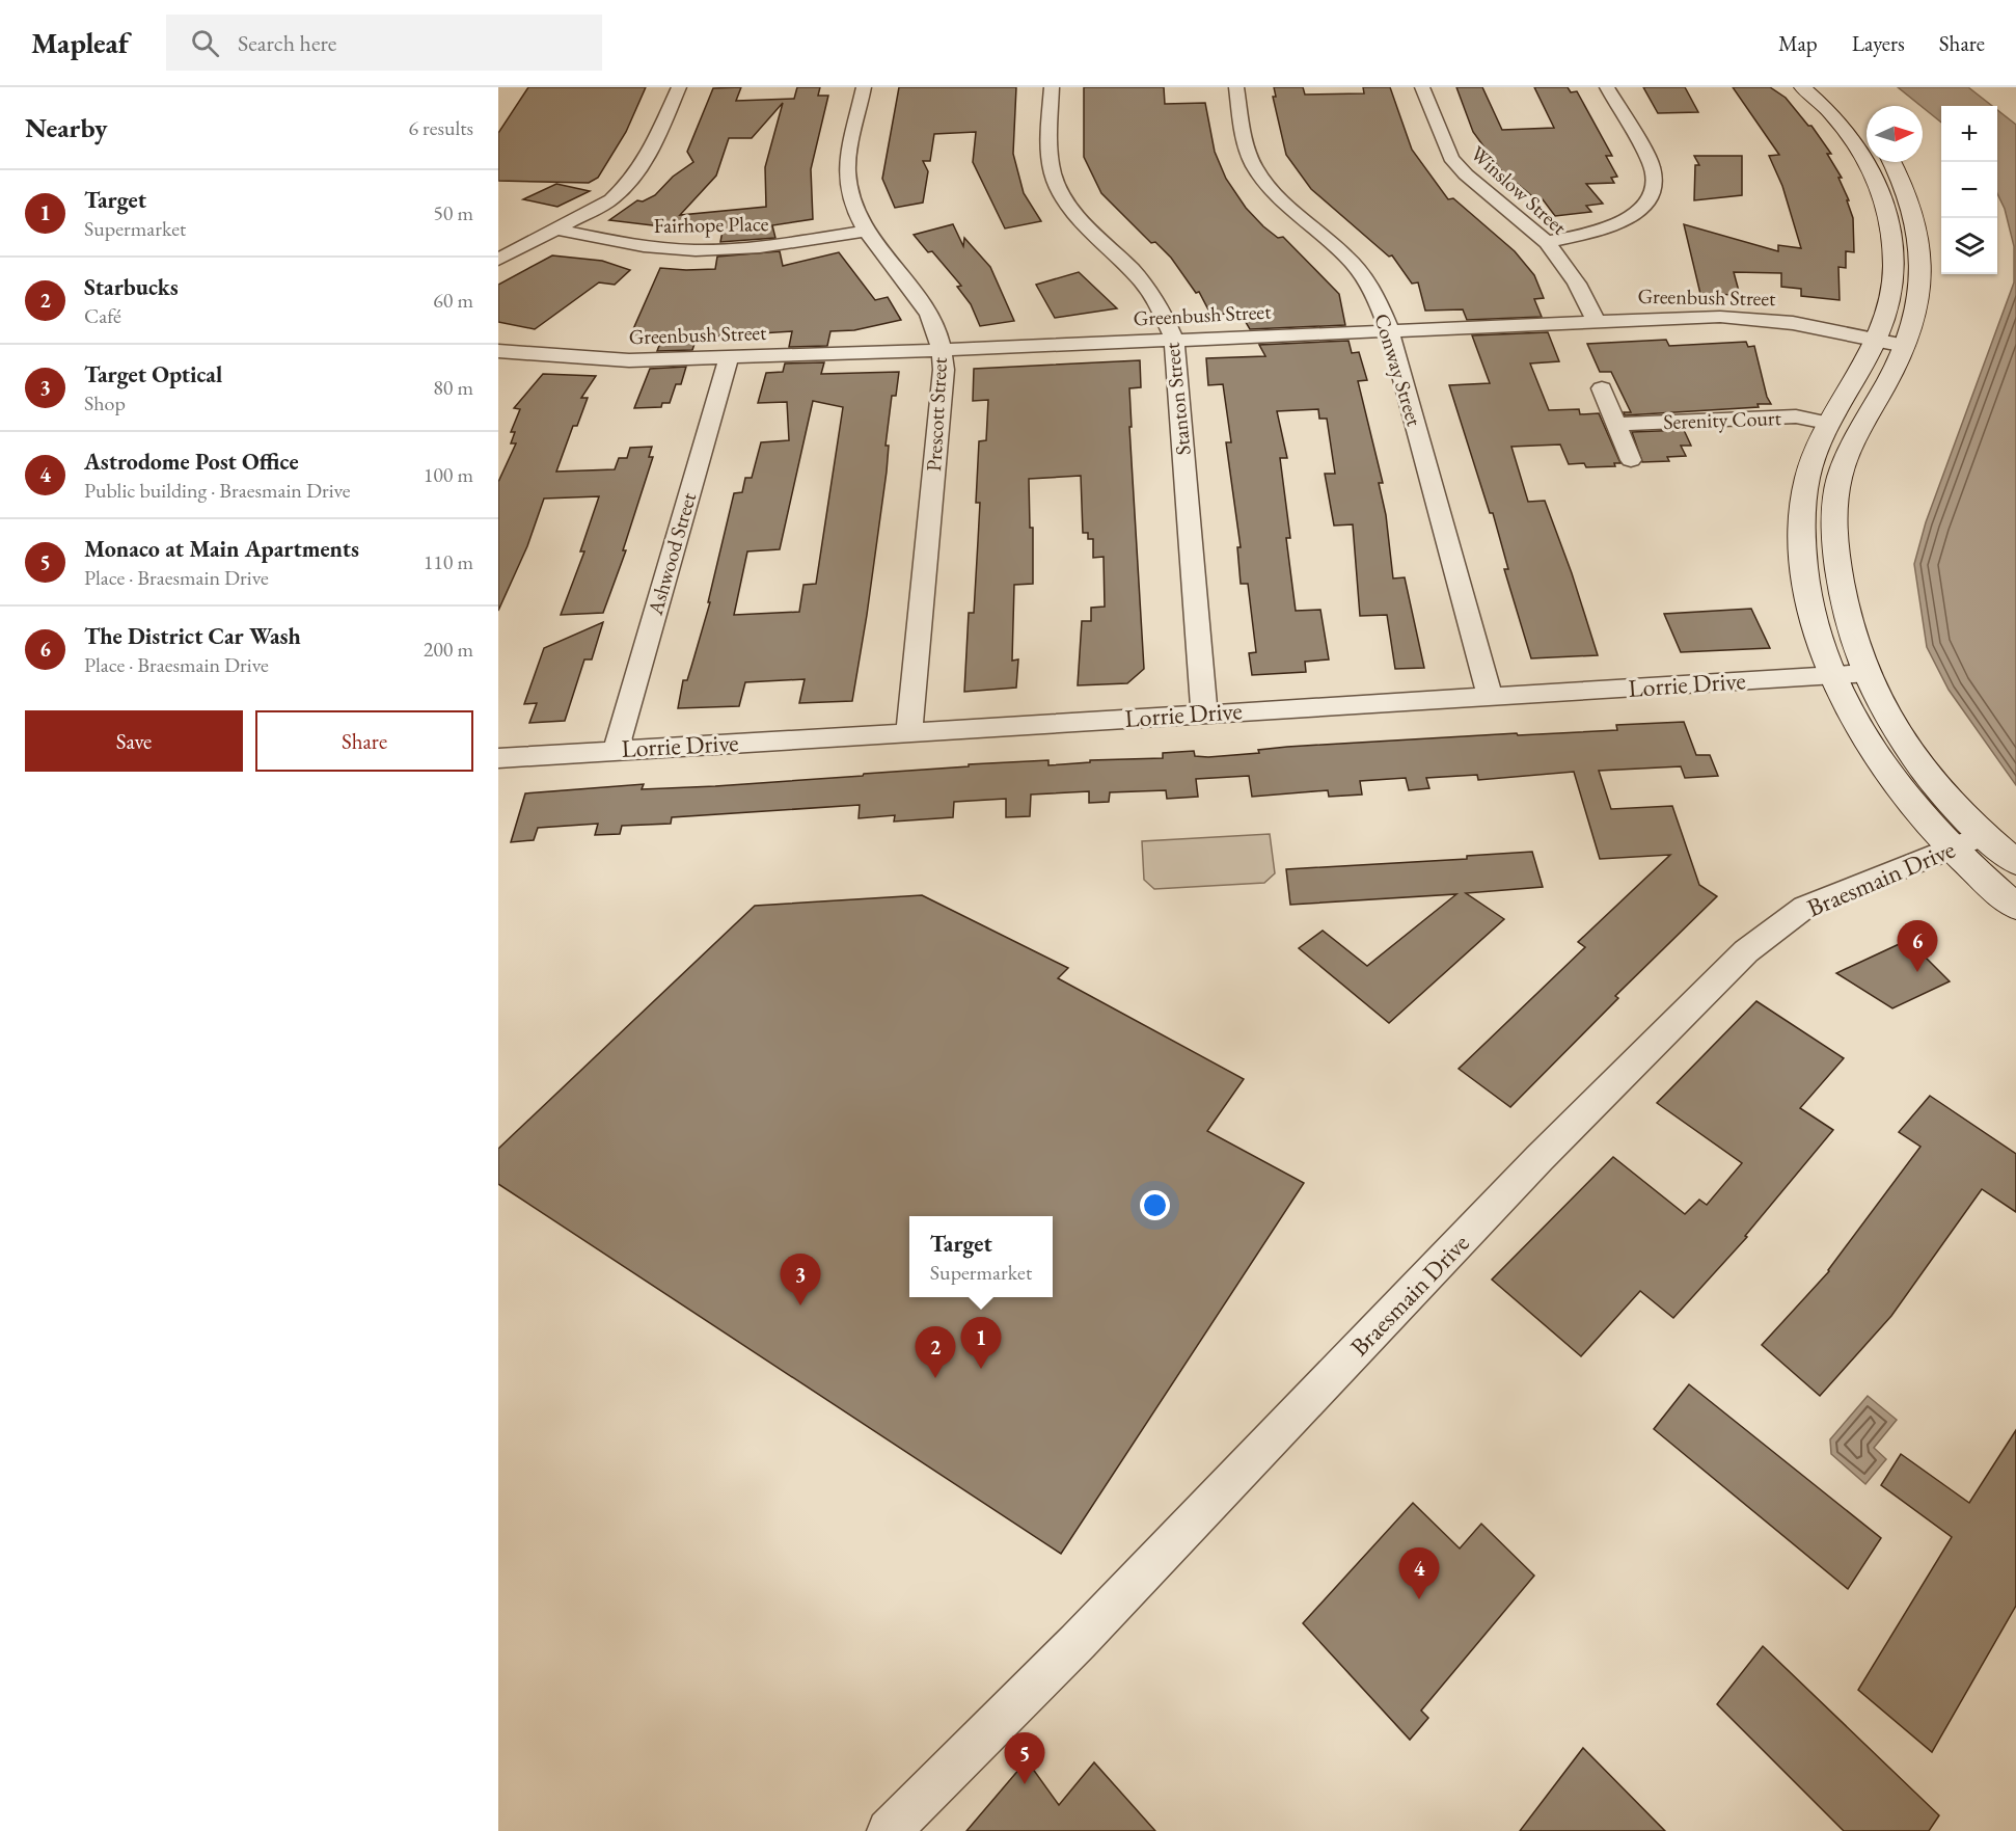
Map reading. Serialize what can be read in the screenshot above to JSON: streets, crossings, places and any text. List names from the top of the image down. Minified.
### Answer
{"streets":{"street":["Winslow Street","Fairhope Place","Greenbush Street","Conway Street","Stanton Street","Prescott Street","Serenity Court","Ashwood Street","Lorrie Drive","Braesmain Drive"]},"crossings":[["Winslow Street","Greenbush Street"],["Fairhope Place","Prescott Street"],["Greenbush Street","Conway Street"],["Greenbush Street","Stanton Street"],["Greenbush Street","Prescott Street"],["Greenbush Street","Ashwood Street"],["Conway Street","Lorrie Drive"],["Stanton Street","Lorrie Drive"],["Prescott Street","Lorrie Drive"],["Ashwood Street","Lorrie Drive"]],"north":"right","page":{"header":"Mapleaf","search":"Search here","nav":["Map","Layers","Share"],"heading":["Nearby","6 results"],"map_buttons":["+","−"],"list":[{"mark":"1","name":"Target","note":"Supermarket","value":"50 m"},{"mark":"2","name":"Starbucks","note":"Café","value":"60 m"},{"mark":"3","name":"Target Optical","note":"Shop","value":"80 m"},{"mark":"4","name":"Astrodome Post Office","note":"Public building · Braesmain Drive","value":"100 m"},{"mark":"5","name":"Monaco at Main Apartments","note":"Place · Braesmain Drive","value":"110 m"},{"mark":"6","name":"The District Car Wash","note":"Place · Braesmain Drive","value":"200 m"}],"buttons":["Save","Share"],"pins":["6","3","1","2","4","5"],"popup":["Target","Supermarket"]}}
